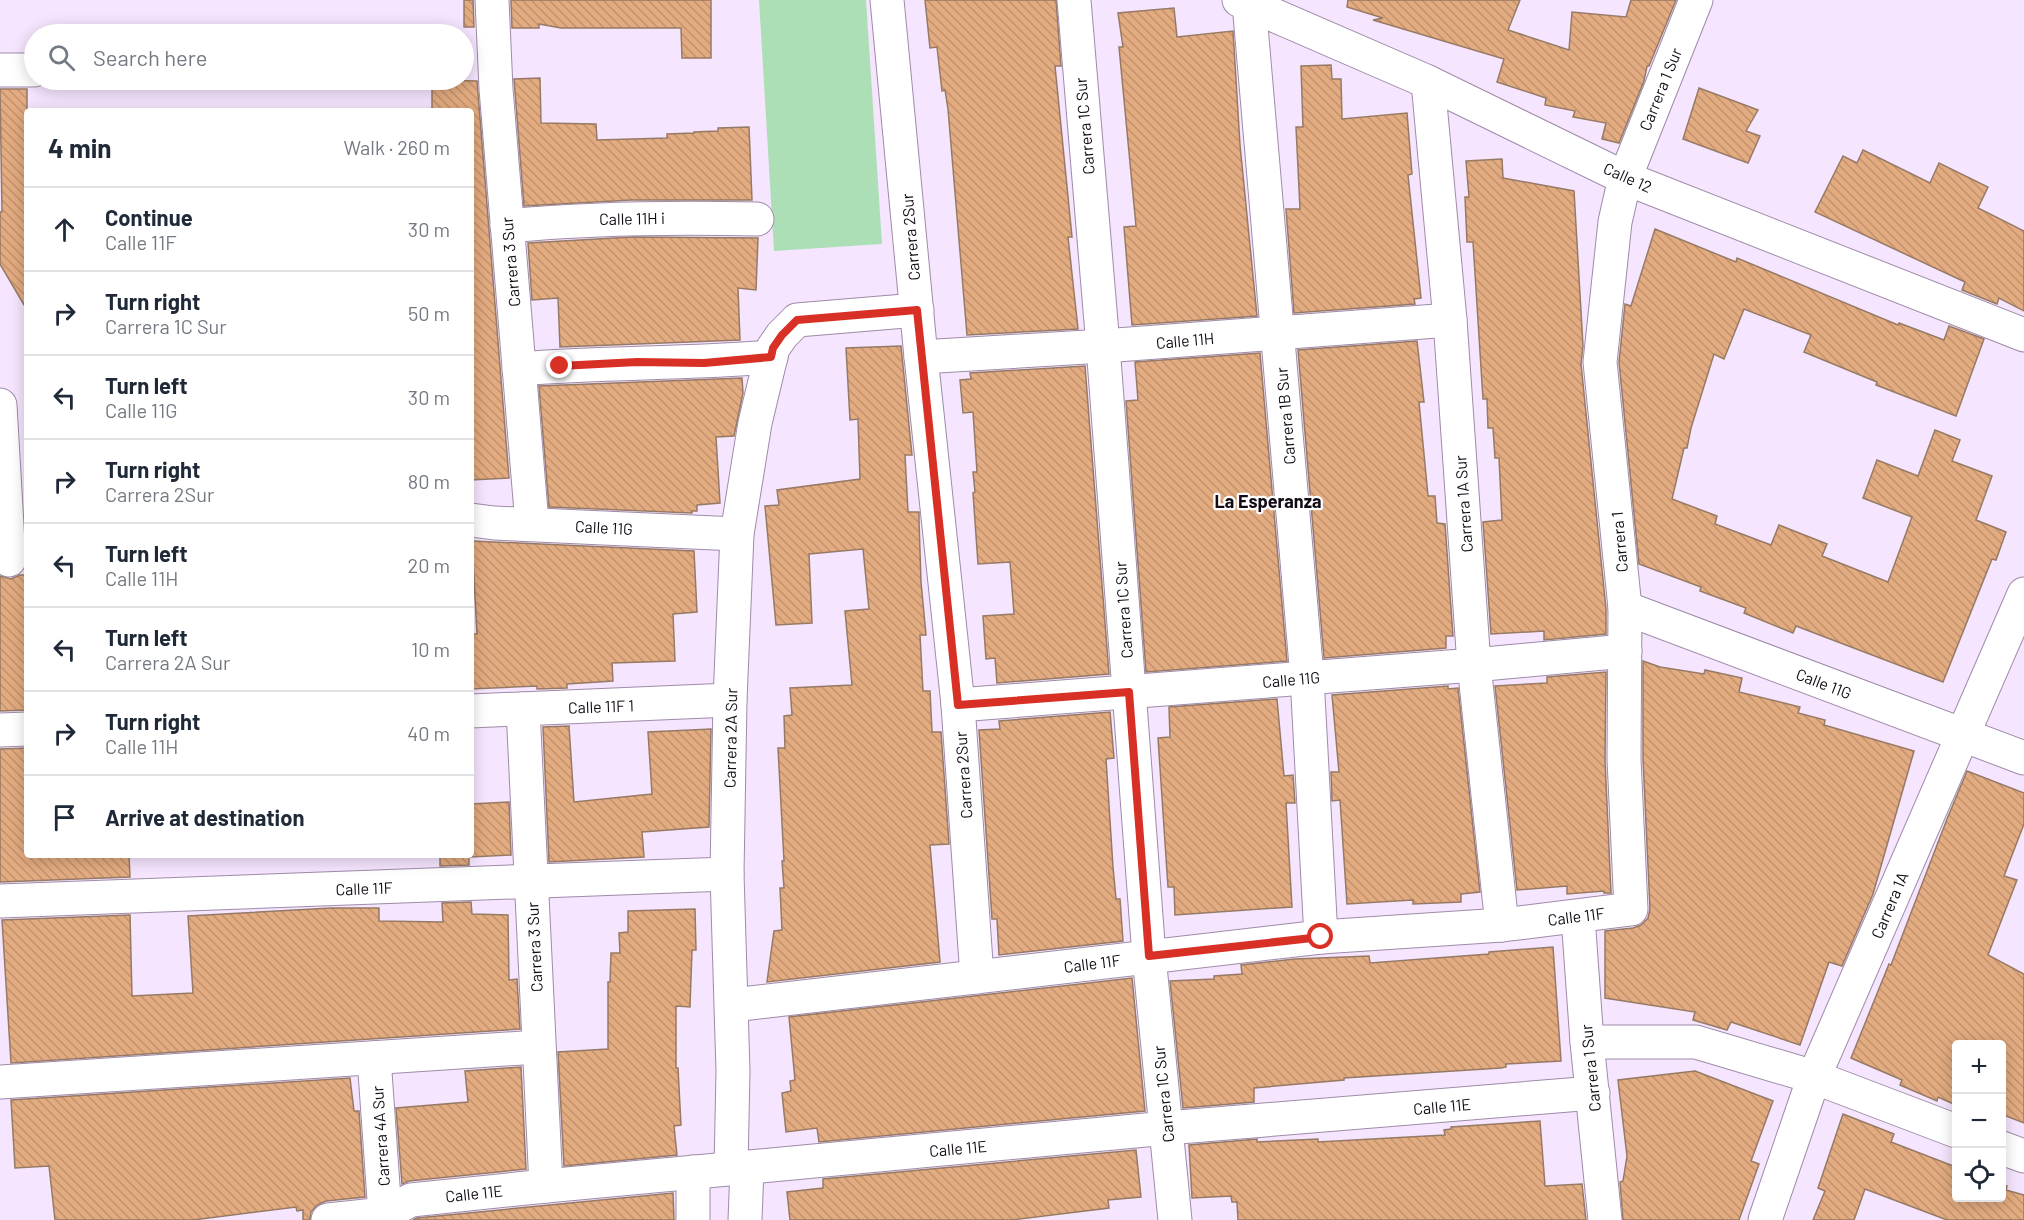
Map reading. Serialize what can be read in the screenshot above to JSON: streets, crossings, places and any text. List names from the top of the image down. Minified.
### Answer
{"streets":{"street":["Carrera 1 Sur","Carrera 1C Sur","Calle 12","Calle 11H i","Carrera 2Sur","Carrera 3 Sur","Calle 11H","Carrera 1B Sur","Carrera 1A Sur","Calle 11G","Carrera 1","Calle 11F 1","Carrera 2A Sur","Calle 11F","Carrera 1A","Calle 11E","Carrera 4A Sur"]},"crossings":[["Carrera 1 Sur","Calle 12"],["Carrera 1 Sur","Carrera 1"],["Carrera 1 Sur","Calle 11F"],["Carrera 1 Sur","Calle 11E"],["Carrera 1C Sur","Calle 11H"],["Carrera 1C Sur","Calle 11G"],["Carrera 1C Sur","Calle 11F"],["Carrera 1C Sur","Calle 11E"],["Calle 12","Carrera 1B Sur"],["Calle 12","Carrera 1A Sur"],["Calle 12","Carrera 1"],["Calle 11H i","Carrera 3 Sur"],["Carrera 2Sur","Calle 11H"],["Carrera 2Sur","Calle 11G"],["Carrera 2Sur","Carrera 2A Sur"],["Carrera 2Sur","Calle 11F"],["Carrera 3 Sur","Calle 11G"],["Carrera 3 Sur","Calle 11F 1"],["Carrera 3 Sur","Calle 11F"],["Carrera 3 Sur","Calle 11E"],["Calle 11H","Carrera 1B Sur"],["Calle 11H","Carrera 1A Sur"],["Carrera 1B Sur","Calle 11G"],["Carrera 1B Sur","Calle 11F"],["Carrera 1A Sur","Calle 11G"],["Carrera 1A Sur","Calle 11F"],["Calle 11G","Carrera 1"],["Calle 11G","Carrera 2A Sur"],["Calle 11G","Carrera 1A"],["Carrera 1","Calle 11F"],["Calle 11F 1","Carrera 2A Sur"],["Carrera 2A Sur","Calle 11F"],["Carrera 2A Sur","Calle 11E"],["Calle 11E","Carrera 4A Sur"]],"districts":["La Esperanza"],"page":{"search":"Search here","heading":["4 min","Walk · 260 m"],"list":[["Continue","Calle 11F","30 m"],["Turn right","Carrera 1C Sur","50 m"],["Turn left","Calle 11G","30 m"],["Turn right","Carrera 2Sur","80 m"],["Turn left","Calle 11H","20 m"],["Turn left","Carrera 2A Sur","10 m"],["Turn right","Calle 11H","40 m"],"Arrive at destination"],"map_buttons":["+","−"]}}
